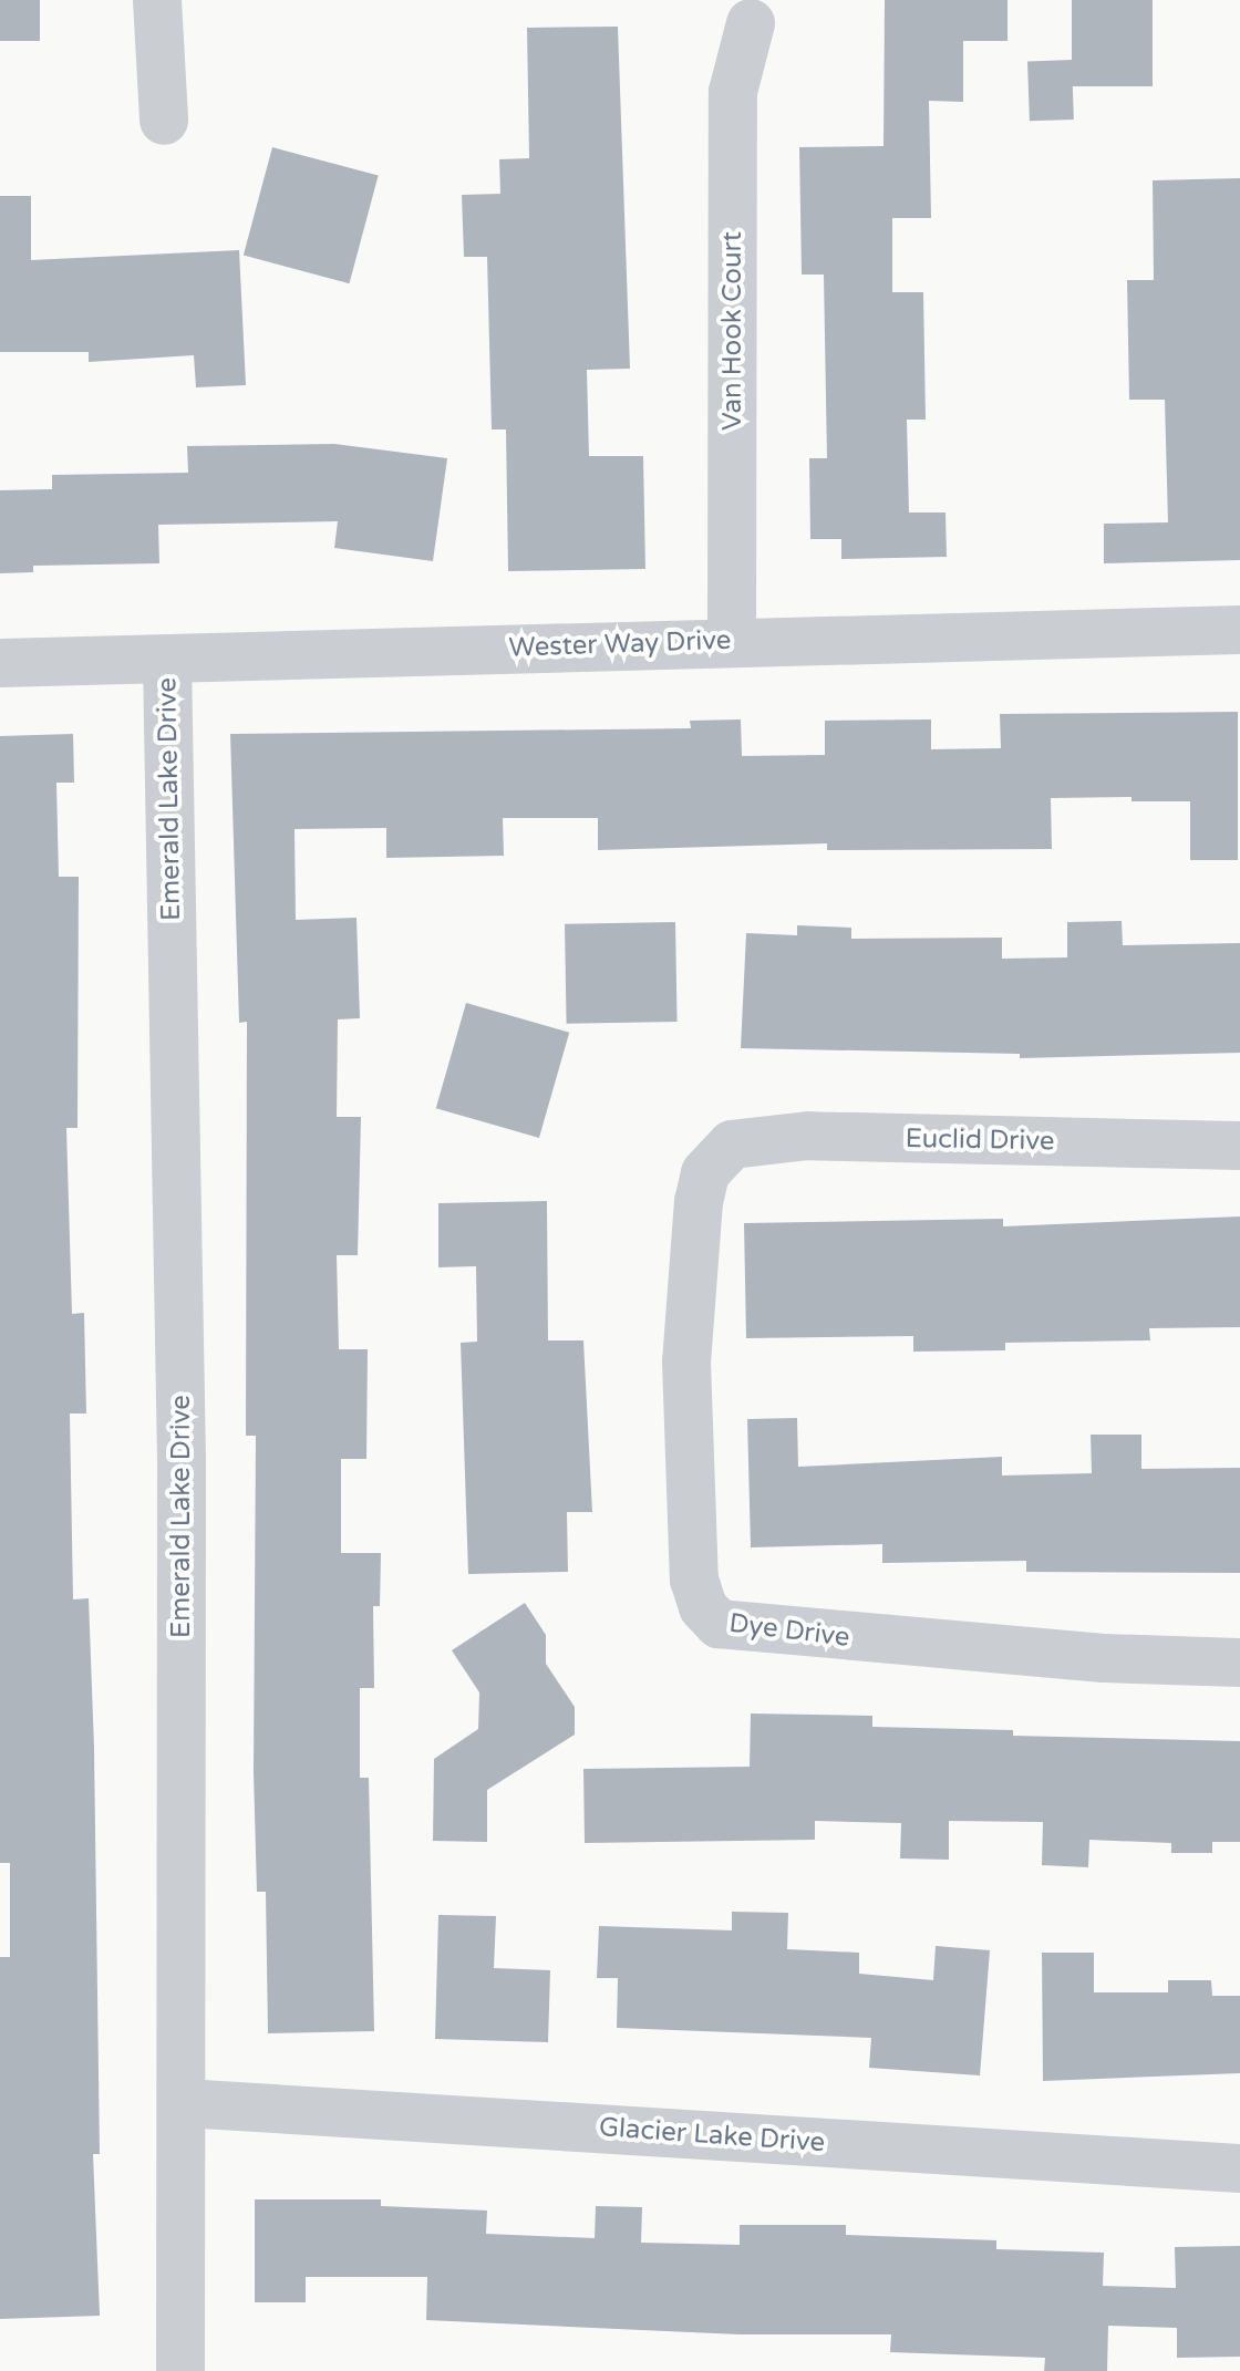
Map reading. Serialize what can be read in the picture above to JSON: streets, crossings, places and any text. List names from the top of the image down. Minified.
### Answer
{"streets":{"street":["Van Hook Court","Wester Way Drive","Emerald Lake Drive","Euclid Drive","Dye Drive","Glacier Lake Drive"]},"crossings":[["Van Hook Court","Wester Way Drive"],["Wester Way Drive","Emerald Lake Drive"],["Emerald Lake Drive","Glacier Lake Drive"],["Euclid Drive","Dye Drive"]]}
